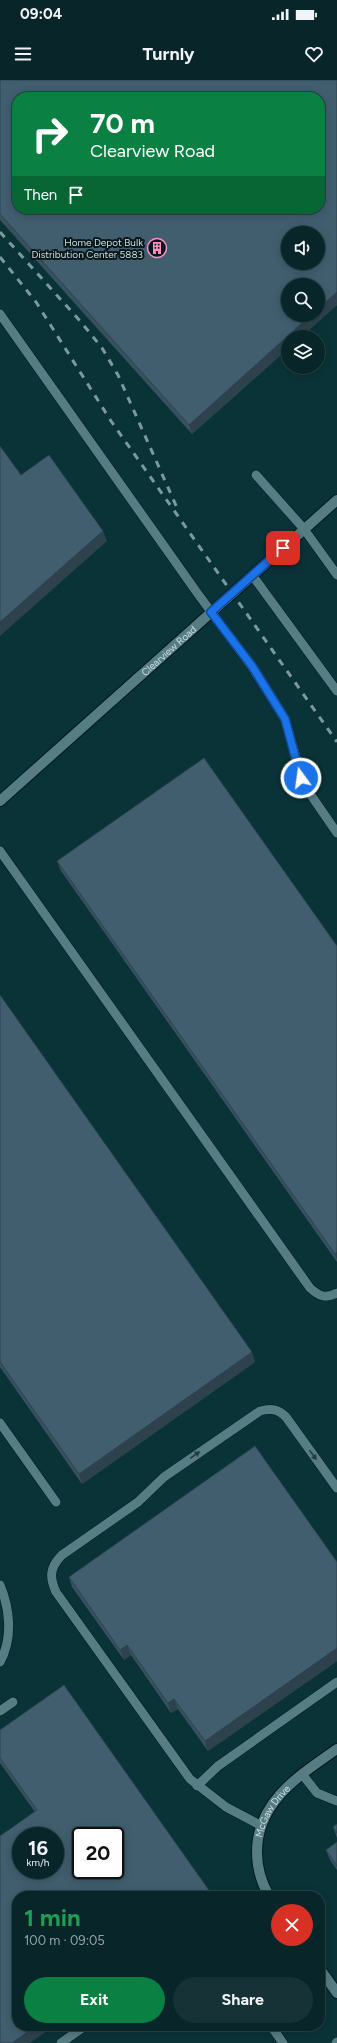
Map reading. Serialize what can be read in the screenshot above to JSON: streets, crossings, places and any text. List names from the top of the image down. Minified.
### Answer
{"streets":{"street":["Clearview Road","McGaw Drive"]},"places":{"building":["Home Depot Bulk Distribution Center 5883"]},"page":{"status":"09:04","header":"Turnly","turn":["70 m","Clearview Road"],"then":"Then","speed":"16 km/h","limit":"20","heading":["1 min","100 m · 09:05"],"buttons":["Exit","Share"]}}
